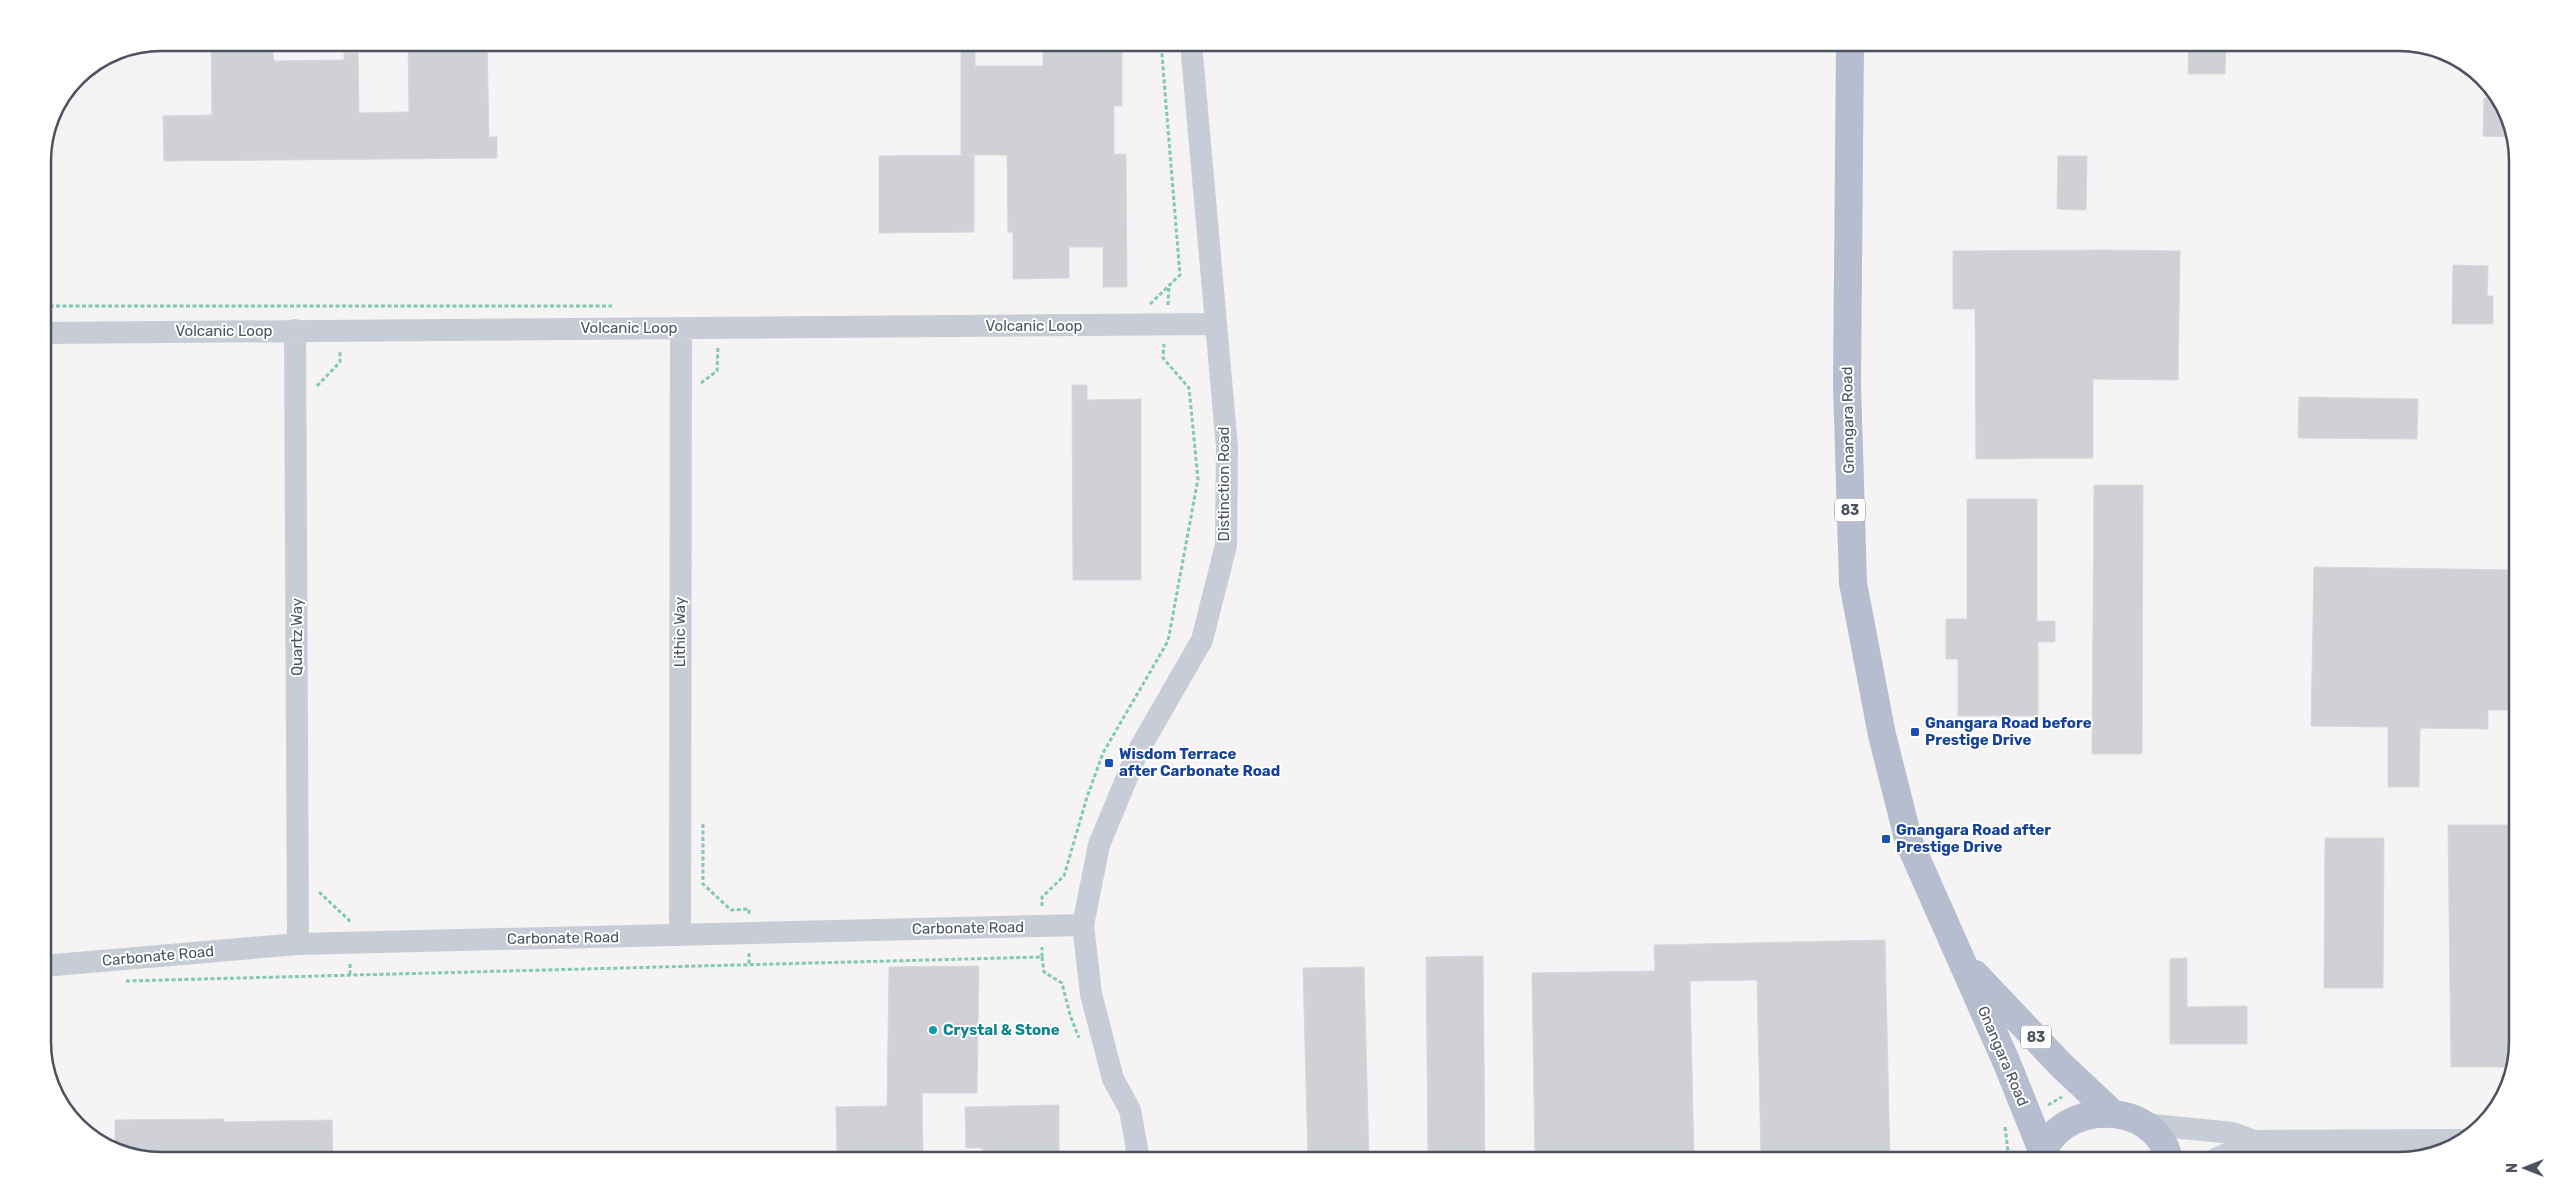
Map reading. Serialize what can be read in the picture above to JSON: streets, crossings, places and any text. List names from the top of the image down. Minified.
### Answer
{"streets":{"main road":["Gnangara Road","83"],"street":["Volcanic Loop","Distinction Road","Lithic Way","Quartz Way","Carbonate Road"]},"crossings":[["Volcanic Loop","Distinction Road"],["Volcanic Loop","Lithic Way"],["Volcanic Loop","Quartz Way"],["Distinction Road","Carbonate Road"],["Lithic Way","Carbonate Road"],["Quartz Way","Carbonate Road"]],"places":{"transit":["Gnangara Road before Prestige Drive","Wisdom Terrace after Carbonate Road","Gnangara Road after Prestige Drive"],"other":["Crystal & Stone"]},"north":"left"}
